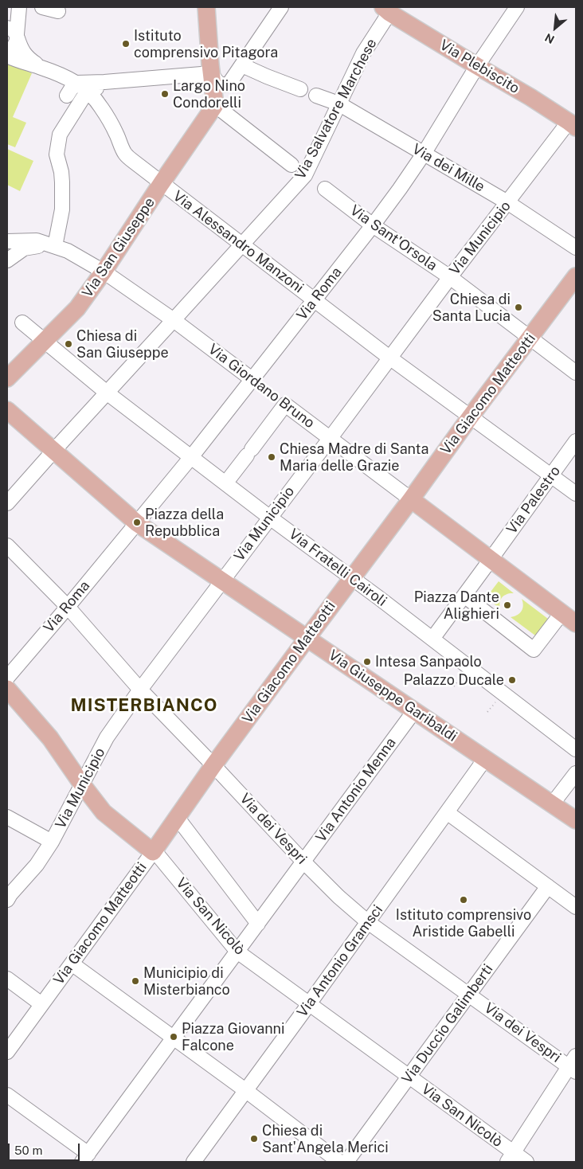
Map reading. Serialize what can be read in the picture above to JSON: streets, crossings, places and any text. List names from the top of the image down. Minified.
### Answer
{"streets":{"main road":["Via Plebiscito","Via San Giuseppe","Via Giordano Bruno","Via Giacomo Matteotti","Via Giuseppe Garibaldi","Via San Nicolò"],"street":["Via Salvatore Marchese","Via dei Mille","Via Sant'Orsola","Via Municipio","Via Alessandro Manzoni","Via Roma","Via Palestro","Via Fratelli Cairoli","Via Antonio Menna","Via dei Vespri","Via Antonio Gramsci","Via Duccio Galimberti"]},"crossings":[["Via Plebiscito","Via Salvatore Marchese"],["Via Plebiscito","Via Municipio"],["Via Plebiscito","Via Roma"],["Via Salvatore Marchese","Via dei Mille"],["Via Salvatore Marchese","Via Alessandro Manzoni"],["Via Salvatore Marchese","Via Giordano Bruno"],["Via Salvatore Marchese","Via Fratelli Cairoli"],["Via Salvatore Marchese","Via Giuseppe Garibaldi"],["Via dei Mille","Via Municipio"],["Via dei Mille","Via Roma"],["Via Sant'Orsola","Via Municipio"],["Via Sant'Orsola","Via Roma"],["Via Sant'Orsola","Via Giacomo Matteotti"],["Via Municipio","Via Alessandro Manzoni"],["Via Municipio","Via Giordano Bruno"],["Via Municipio","Via Fratelli Cairoli"],["Via Municipio","Via Giuseppe Garibaldi"],["Via Municipio","Via dei Vespri"],["Via Municipio","Via San Nicolò"],["Via Alessandro Manzoni","Via San Giuseppe"],["Via Alessandro Manzoni","Via Roma"],["Via Alessandro Manzoni","Via Giacomo Matteotti"],["Via Alessandro Manzoni","Via Palestro"],["Via San Giuseppe","Via Giordano Bruno"],["Via San Giuseppe","Via Fratelli Cairoli"],["Via Roma","Via Giordano Bruno"],["Via Roma","Via Fratelli Cairoli"],["Via Roma","Via Giuseppe Garibaldi"],["Via Roma","Via dei Vespri"],["Via Giordano Bruno","Via Giacomo Matteotti"],["Via Giordano Bruno","Via Palestro"],["Via Giacomo Matteotti","Via Fratelli Cairoli"],["Via Giacomo Matteotti","Via Giuseppe Garibaldi"],["Via Giacomo Matteotti","Via dei Vespri"],["Via Giacomo Matteotti","Via San Nicolò"],["Via Giuseppe Garibaldi","Via Antonio Menna"],["Via Giuseppe Garibaldi","Via Antonio Gramsci"],["Via Antonio Menna","Via dei Vespri"],["Via Antonio Menna","Via San Nicolò"],["Via dei Vespri","Via Antonio Gramsci"],["Via dei Vespri","Via Duccio Galimberti"],["Via San Nicolò","Via Antonio Gramsci"],["Via San Nicolò","Via Duccio Galimberti"]],"districts":["MISTERBIANCO"],"places":["Istituto comprensivo Pitagora","Largo Nino Condorelli","Chiesa di Santa Lucia","Chiesa di San Giuseppe","Chiesa Madre di Santa Maria delle Grazie","Piazza della Repubblica","Piazza Dante Alighieri","Intesa Sanpaolo","Palazzo Ducale","Istituto comprensivo Aristide Gabelli","Municipio di Misterbianco","Piazza Giovanni Falcone","Chiesa di Sant'Angela Merici"],"scale_bar":"50 m","north":"bottom left"}
